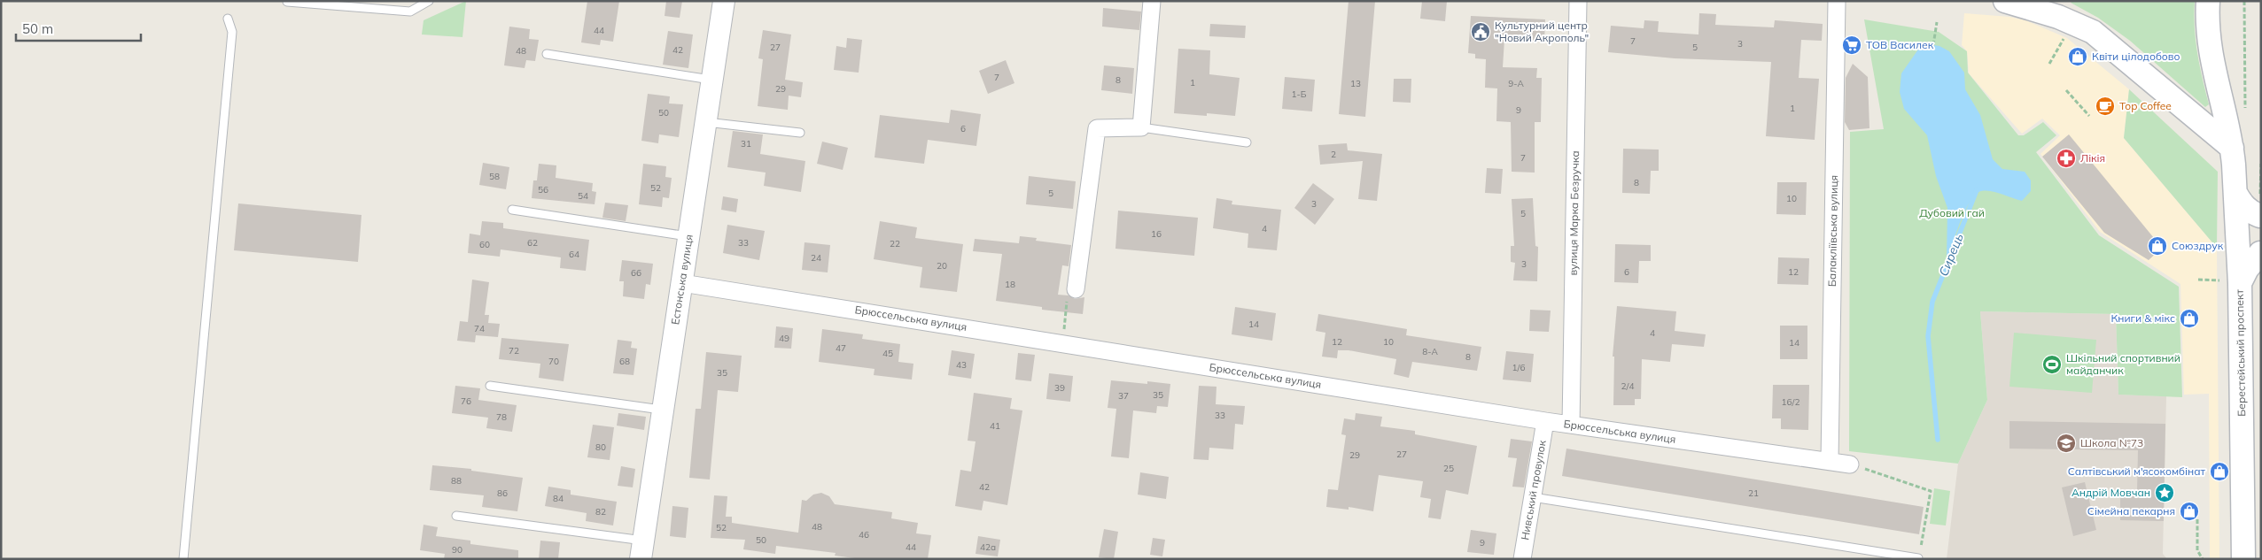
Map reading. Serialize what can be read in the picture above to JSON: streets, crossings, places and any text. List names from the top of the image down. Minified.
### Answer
{"streets":{"main road":["Берестейський проспект"],"street":["вулиця Марка Безручка","Балакліївська вулиця","Естонська вулиця","Брюссельська вулиця","Нивський провулок"]},"crossings":[["вулиця Марка Безручка","Брюссельська вулиця"],["Балакліївська вулиця","Брюссельська вулиця"],["Естонська вулиця","Брюссельська вулиця"],["Брюссельська вулиця","Нивський провулок"]],"water":["Сирець"],"parks":["Дубовий гай"],"places":{"public building":["Культурний центр \"Новий Акрополь\""],"supermarket":["ТОВ Василек"],"shop":["Квіти цілодобово","Союздрук","Книги & мікс","Салтівський м'ясокомбінат","Сімейна пекарня"],"cafe":["Top Coffee"],"pharmacy":["Лікія"],"sports":["Шкільний спортивний майданчик"],"school or university":["Школа №73"],"place":["Андрій Мовчан"]},"house_numbers":["44","7","3","27","5","42","48","7","8","1","13","9-А","29","1-Б","1","9","50","6","31","2","7","58","8","52","56","5","54","10","3","5","4","16","62","33","22","60","64","24","3","20","6","12","66","18","14","74","4","49","12","10","14","47","72","8-А","45","8","70","68","43","1/6","35","2/4","39","35","37","76","16/2","33","78","41","80","27","29","25","88","42","86","21","84","82","48","52","46","50","9","44","42а","90"],"scale_bar":"50 m"}
